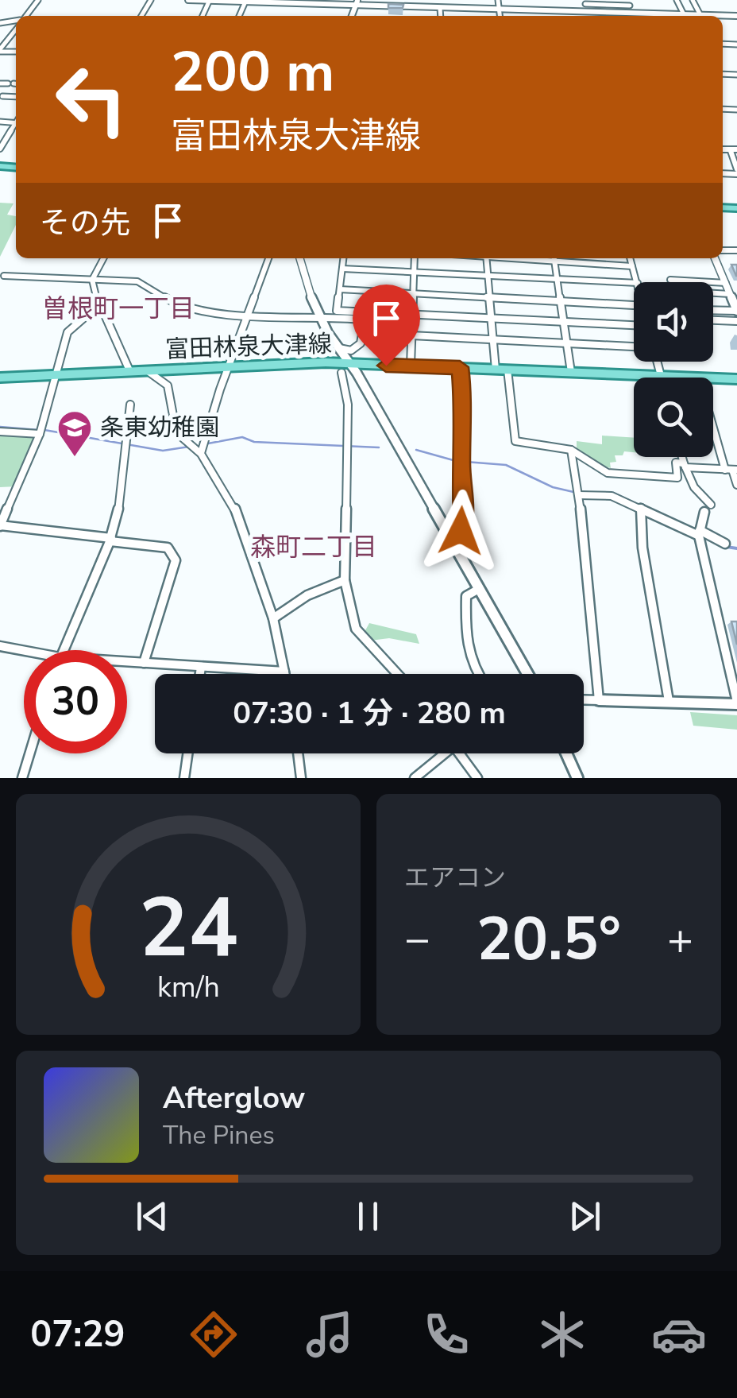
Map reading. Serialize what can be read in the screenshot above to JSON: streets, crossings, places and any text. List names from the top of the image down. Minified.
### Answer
{"streets":{"main road":["富田林泉大津線"]},"districts":["曽根町一丁目","森町二丁目"],"places":{"school or university":["条東幼稚園"]},"page":{"turn":["200 m","富田林泉大津線"],"then":"その先","limit":"30","trip":"07:30 · 1 分 · 280 m","tile":"エアコン","heat":["−","20.5°","+"],"song":["Afterglow","The Pines"],"tabs":"07:29","gauge":["24","km/h"]}}
